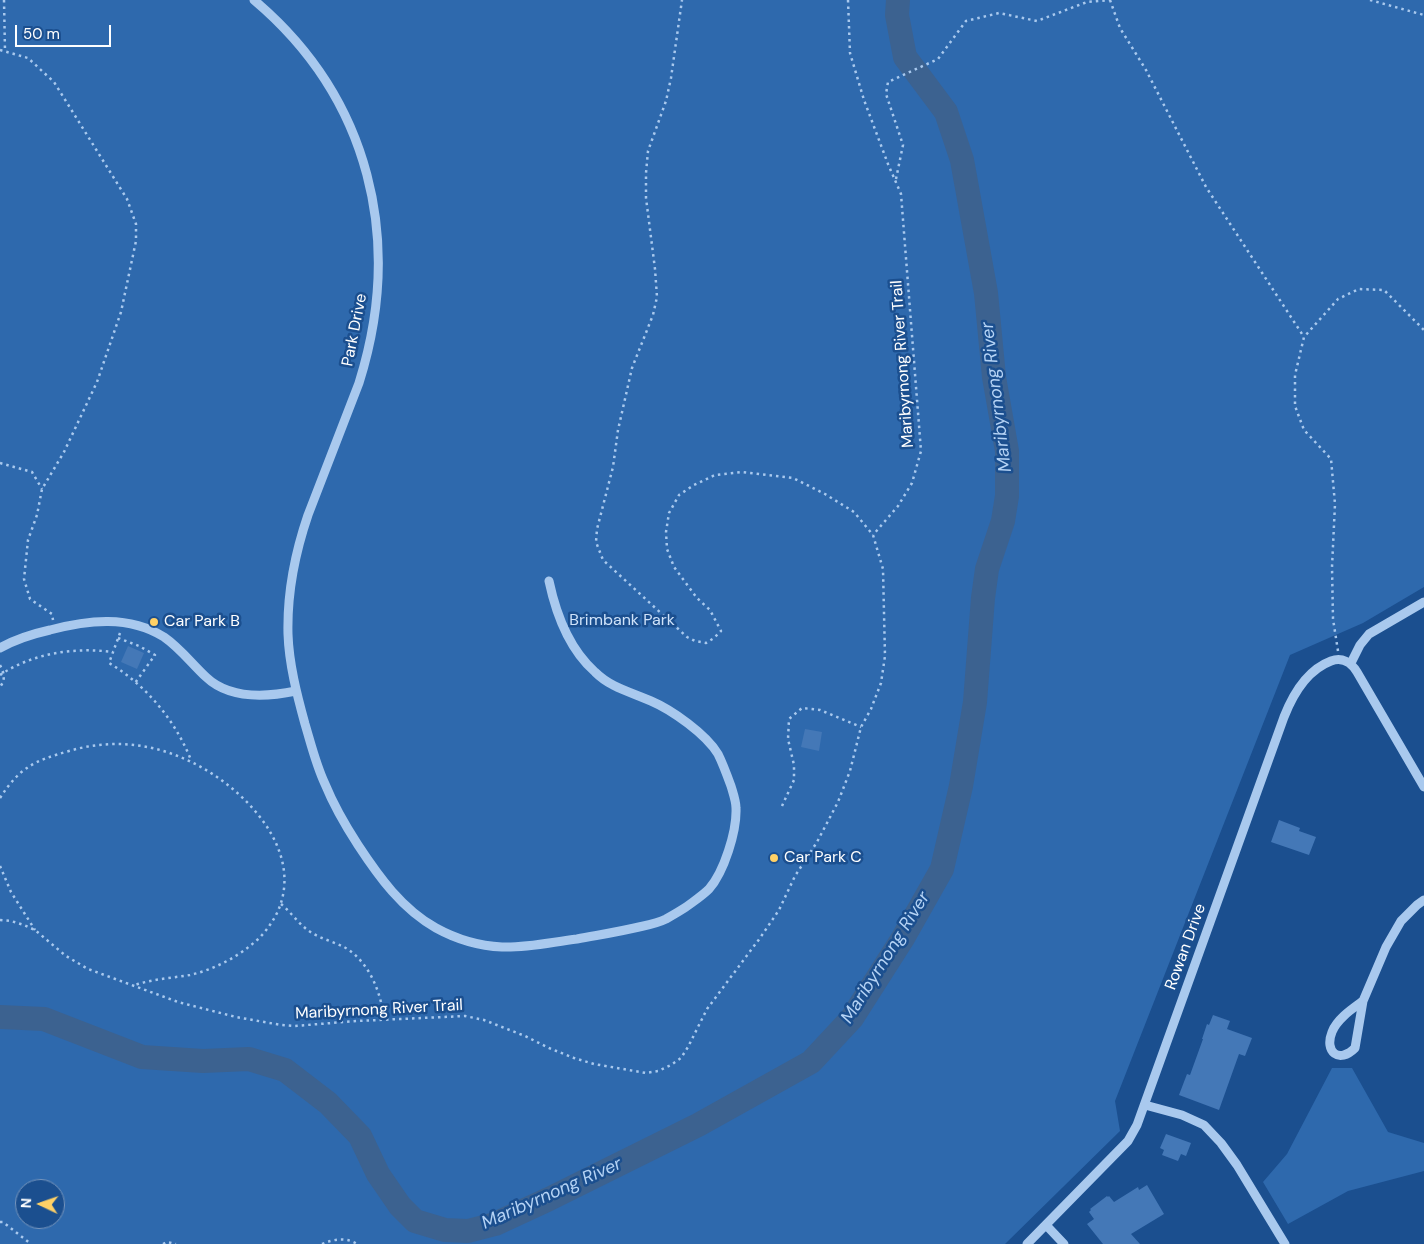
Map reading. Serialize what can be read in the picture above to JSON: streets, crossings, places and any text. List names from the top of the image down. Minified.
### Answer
{"streets":{"street":["Park Drive","Rowan Drive"],"path":["Maribyrnong River Trail"]},"water":["Maribyrnong River"],"parks":["Brimbank Park"],"places":["Car Park B","Car Park C"],"scale_bar":"50 m","north":"left"}
